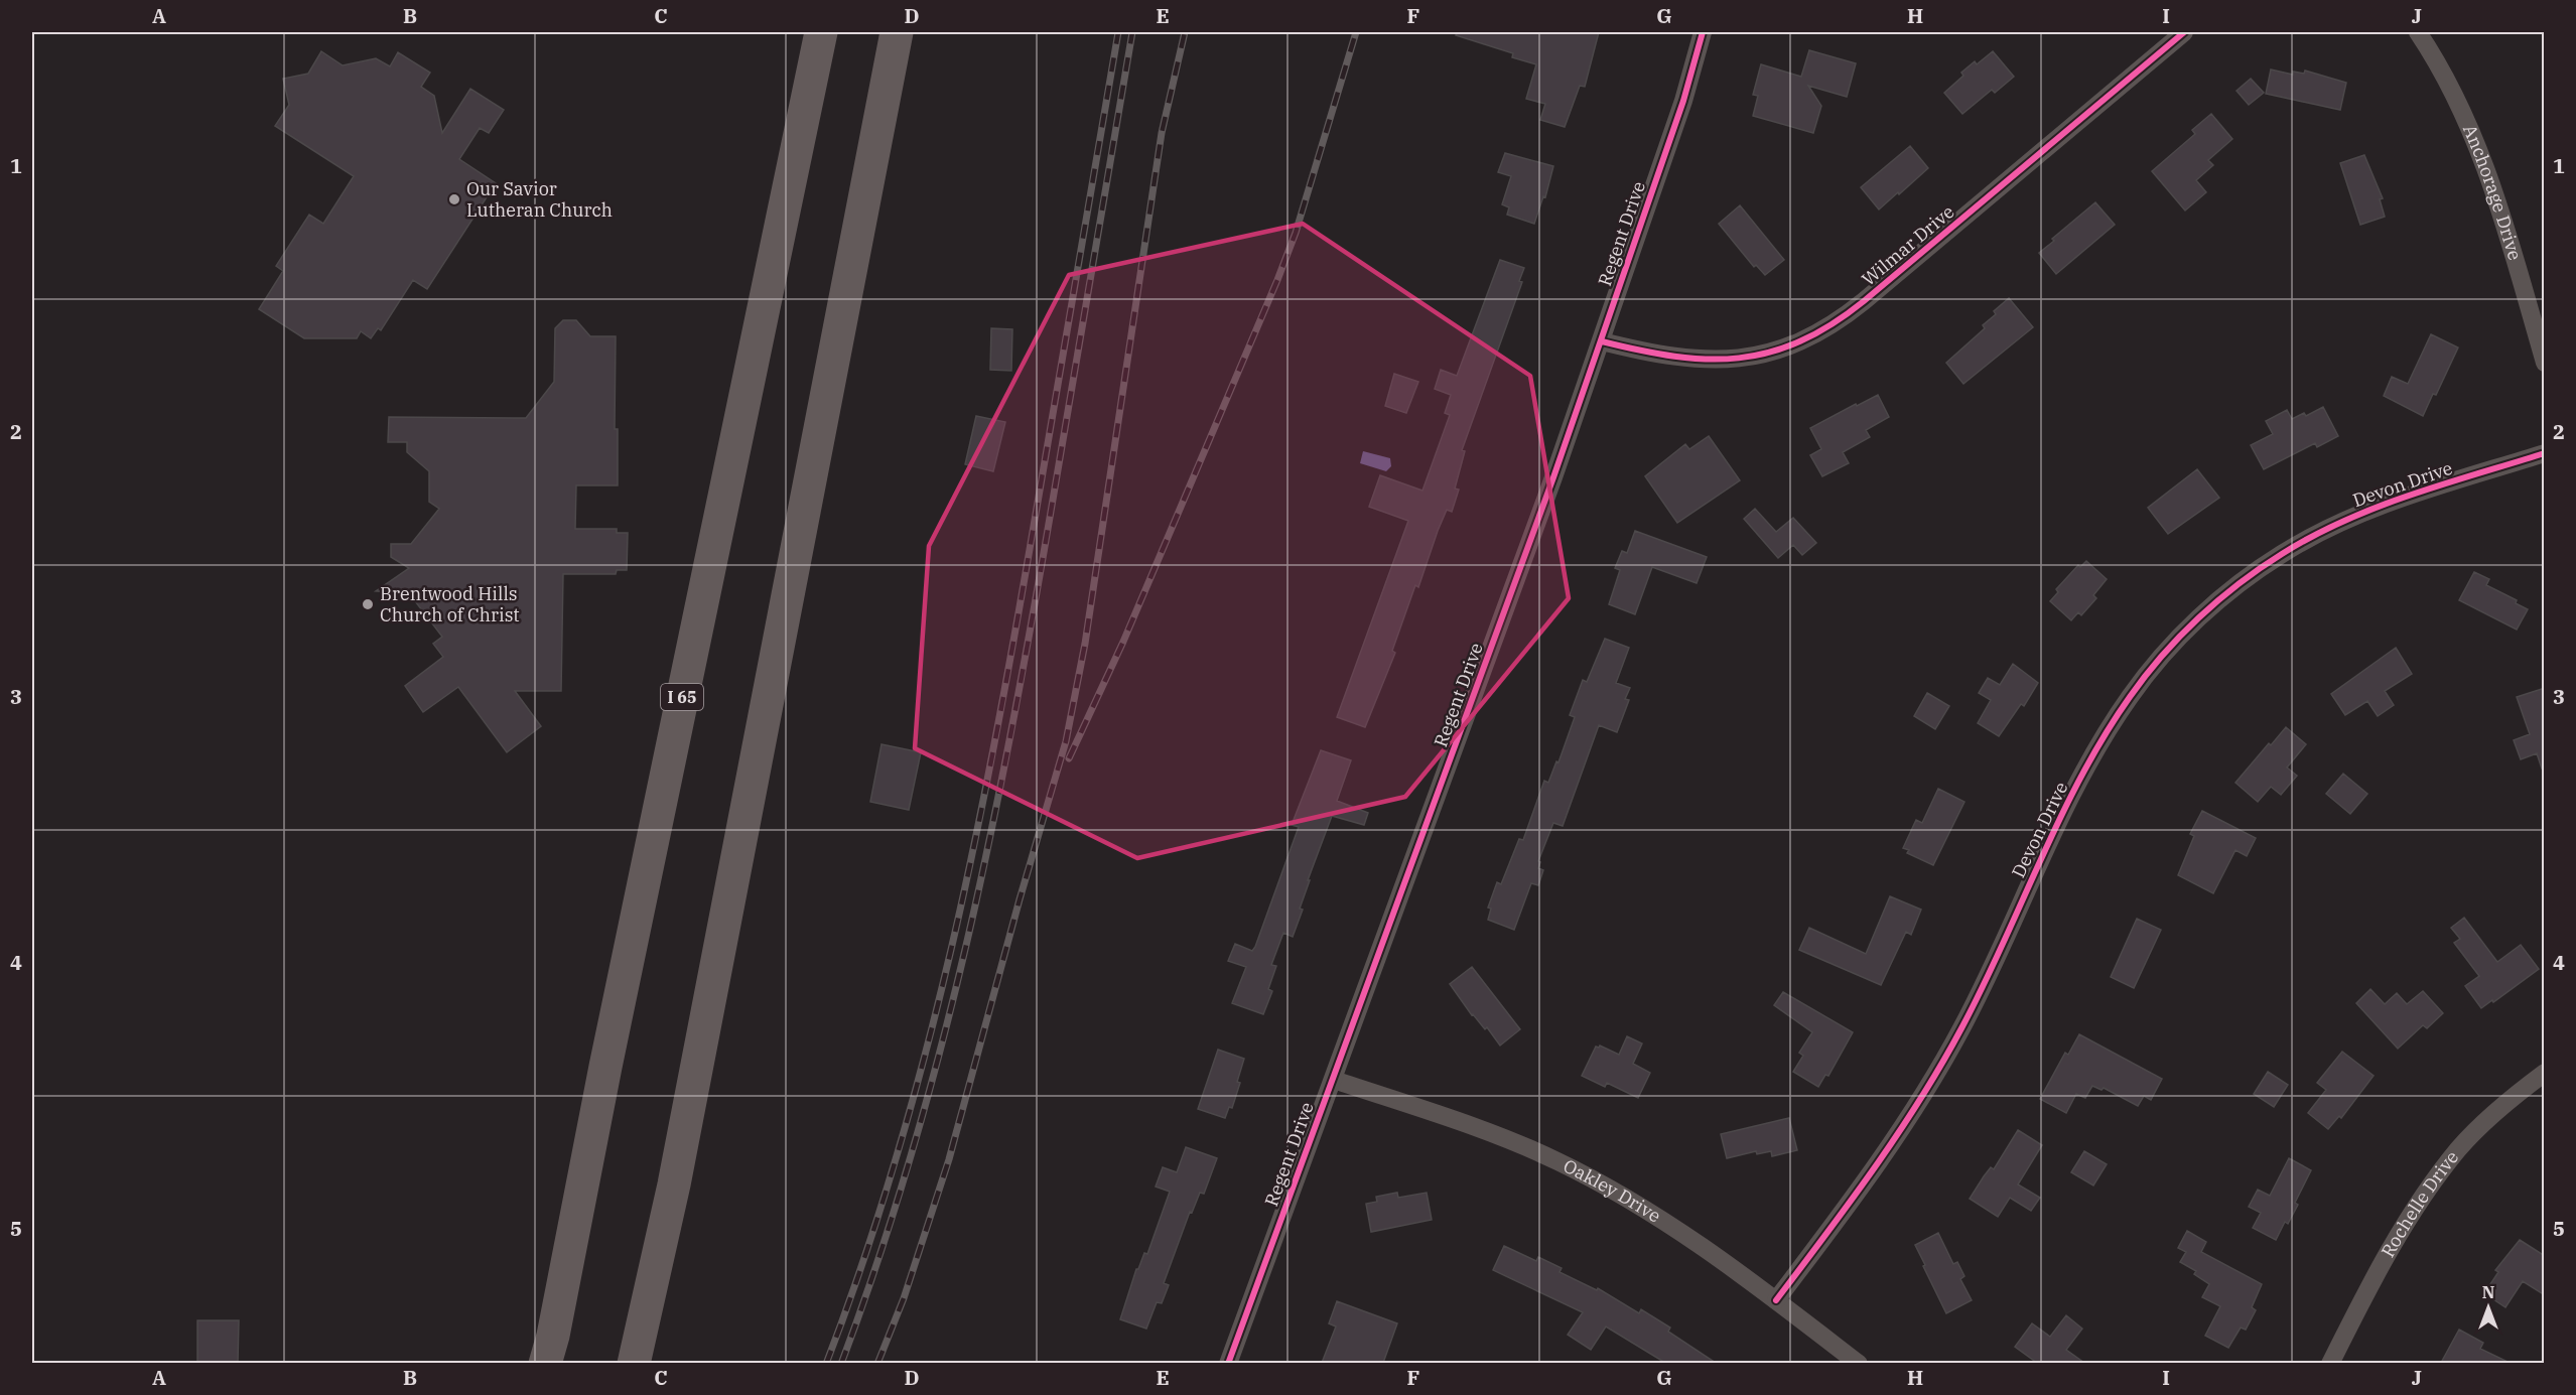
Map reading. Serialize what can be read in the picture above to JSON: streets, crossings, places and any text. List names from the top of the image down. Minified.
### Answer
{"streets":{"highway":["I 65"],"street":["Anchorage Drive","Regent Drive","Wilmar Drive","Devon Drive","Oakley Drive","Rochelle Drive"]},"crossings":[["Regent Drive","Wilmar Drive"],["Regent Drive","Oakley Drive"],["Devon Drive","Oakley Drive"]],"places":["Our Savior Lutheran Church","Brentwood Hills Church of Christ"],"north":"top","grid":{"columns":["A","B","C","D","E","F","G","H","I","J"],"rows":["1","2","3","4","5"]}}
